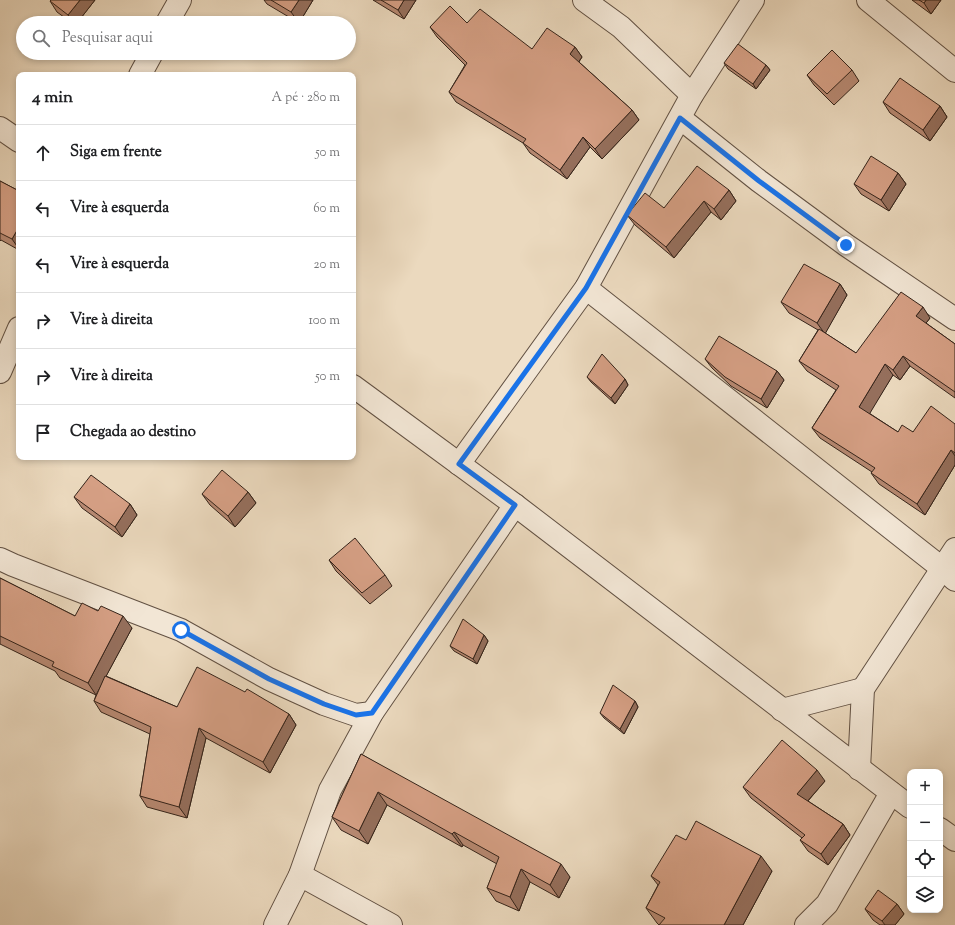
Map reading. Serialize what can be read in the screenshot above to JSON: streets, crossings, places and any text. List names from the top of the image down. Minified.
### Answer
{"page":{"search":"Pesquisar aqui","heading":["4 min","A pé · 280 m"],"list":[["Siga em frente","50 m"],["Vire à esquerda","60 m"],["Vire à esquerda","20 m"],["Vire à direita","100 m"],["Vire à direita","50 m"],"Chegada ao destino"],"map_buttons":["+","−"]}}
